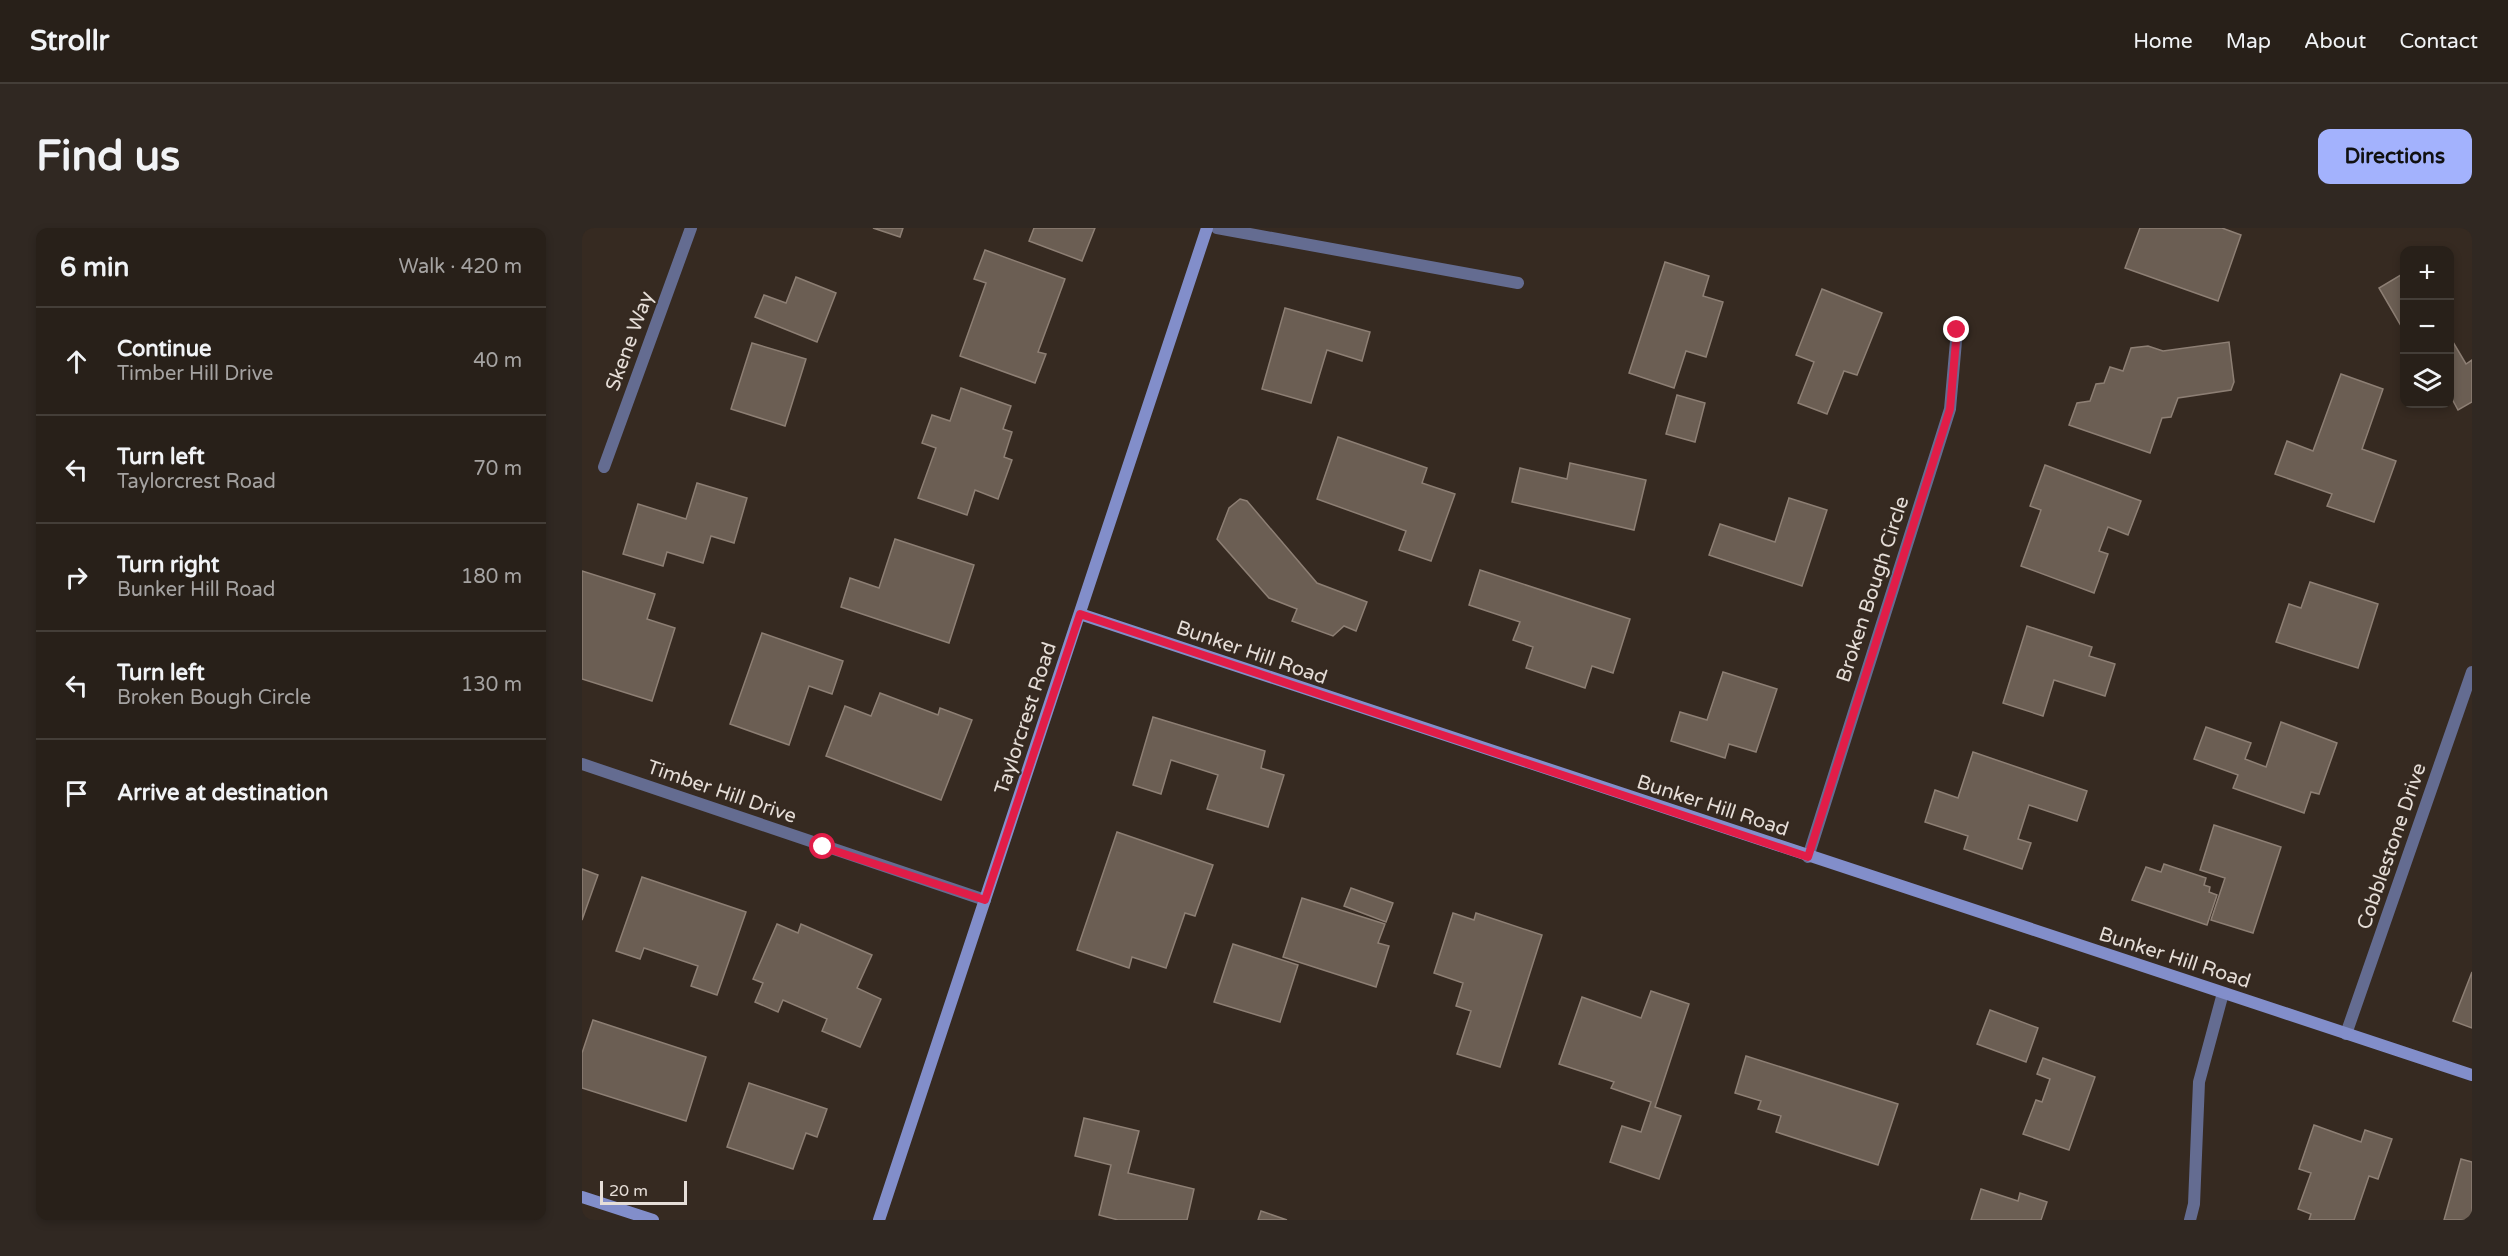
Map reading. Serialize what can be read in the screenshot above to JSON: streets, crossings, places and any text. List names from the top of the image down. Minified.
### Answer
{"streets":{"street":["Skene Way","Broken Bough Circle","Bunker Hill Road","Taylorcrest Road","Timber Hill Drive","Cobblestone Drive"]},"crossings":[["Broken Bough Circle","Bunker Hill Road"],["Bunker Hill Road","Taylorcrest Road"],["Bunker Hill Road","Cobblestone Drive"],["Taylorcrest Road","Timber Hill Drive"]],"scale_bar":"20 m","page":{"header":"Strollr","nav":["Home","Map","About","Contact"],"buttons":"Directions","title":"Find us","heading":["6 min","Walk · 420 m"],"map_buttons":["+","−"],"list":[["Continue","Timber Hill Drive","40 m"],["Turn left","Taylorcrest Road","70 m"],["Turn right","Bunker Hill Road","180 m"],["Turn left","Broken Bough Circle","130 m"],"Arrive at destination"],"scale":"20 m"}}
